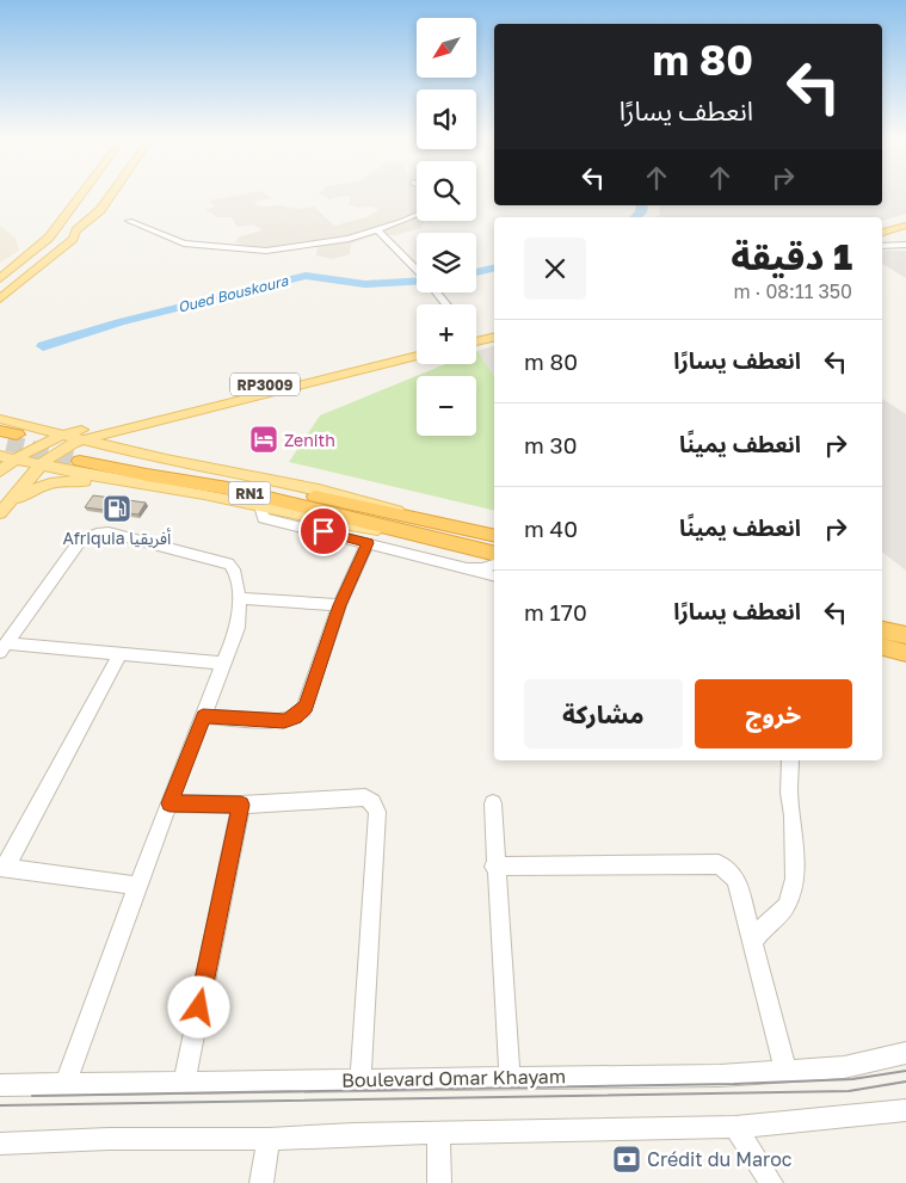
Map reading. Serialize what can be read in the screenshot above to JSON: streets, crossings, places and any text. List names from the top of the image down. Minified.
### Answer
{"streets":{"highway":["RN1"],"main road":["RP3009"],"street":["Boulevard Omar Khayam"]},"crossings":[["RP3009","RN1"]],"water":["Oued Bouskoura"],"places":{"hotel":["Zenith"],"fuel station":["Afriquia أفريقيا"],"bank":["Crédit du Maroc"]},"north":"bottom left","page":{"map_buttons":["+","−"],"turn":["80 m","انعطف يسارًا"],"heading":["1 دقيقة","350 m · 08:11"],"list":[{"name":"انعطف يسارًا","value":"80 m"},{"name":"انعطف يمينًا","value":"30 m"},{"name":"انعطف يمينًا","value":"40 m"},{"name":"انعطف يسارًا","value":"170 m"}],"buttons":["خروج","مشاركة"]}}
